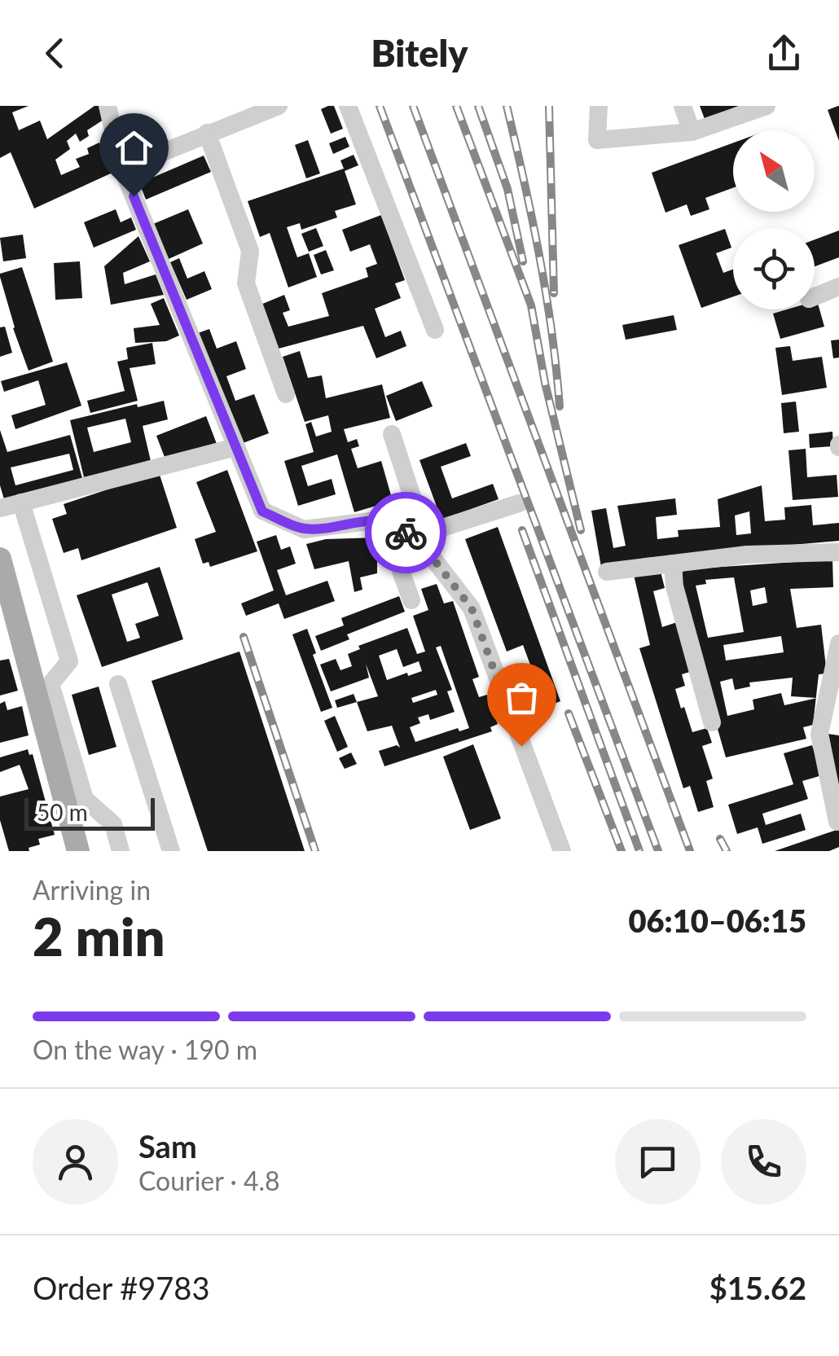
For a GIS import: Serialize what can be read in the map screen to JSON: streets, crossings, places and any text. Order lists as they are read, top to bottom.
{
  "scale_bar": "50 m",
  "north": "top left",
  "page": {
    "header": "Bitely",
    "scale": "50 m",
    "heading": ["2 min", "Arriving in", "06:10–06:15"],
    "panel": [
      "Sam",
      "Courier · 4.8",
      "Order #9783",
      "$15.62"
    ],
    "bar": "On the way · 190 m"
  }
}
